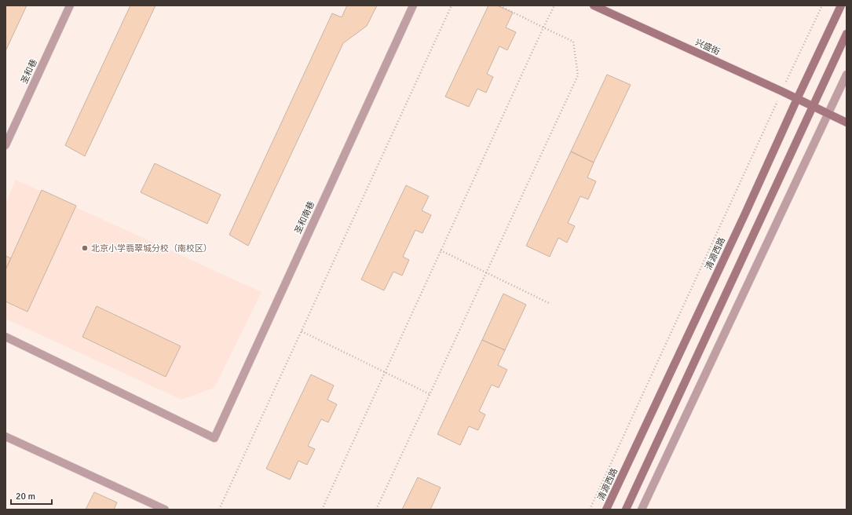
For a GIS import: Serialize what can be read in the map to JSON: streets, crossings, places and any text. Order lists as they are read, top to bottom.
{
  "streets": {
    "main road": ["兴盛街", "清源西路"],
    "street": ["圣和巷", "圣和南巷"]
  },
  "crossings": [
    ["兴盛街", "清源西路"]
  ],
  "places": ["北京小学翡翠城分校（南校区）"],
  "scale_bar": "20 m"
}
